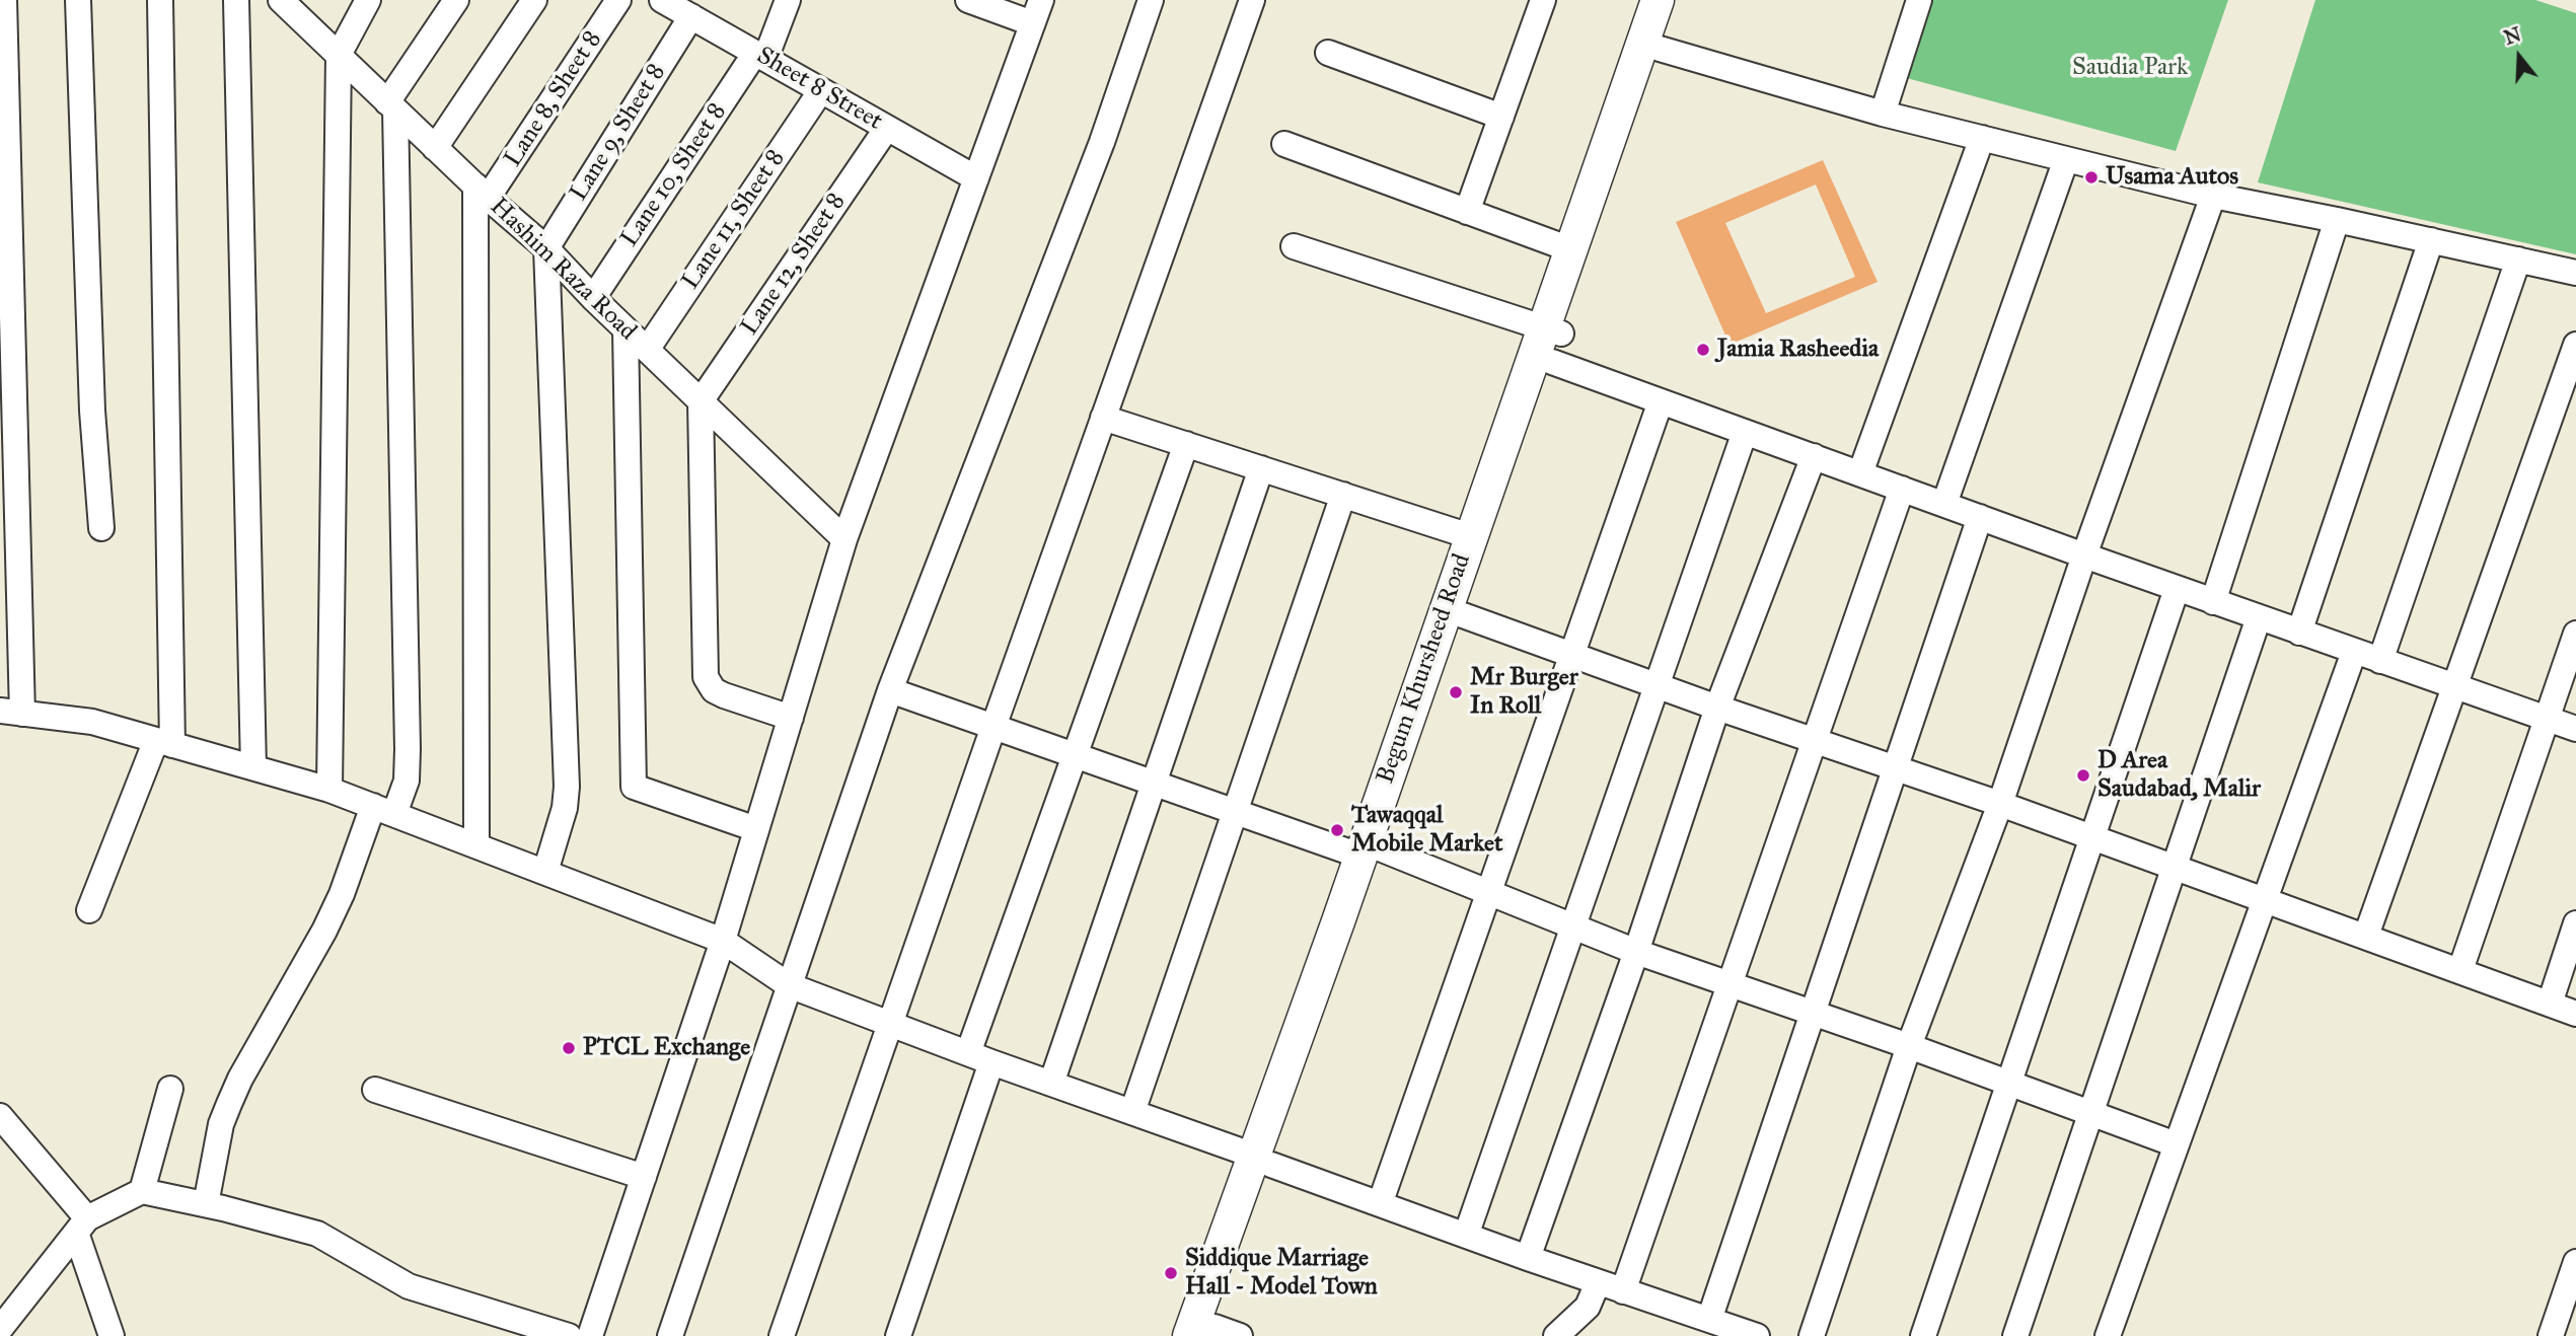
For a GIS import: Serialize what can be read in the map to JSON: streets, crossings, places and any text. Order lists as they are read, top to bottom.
{
  "streets": {
    "main road": ["Begum Khursheed Road"],
    "street": [
      "Sheet 8 Street",
      "Lane 8, Sheet 8",
      "Lane 9, Sheet 8",
      "Lane 10, Sheet 8",
      "Lane 11, Sheet 8",
      "Lane 12, Sheet 8",
      "Hashim Raza Road"
    ]
  },
  "crossings": [
    ["Sheet 8 Street", "Lane 9, Sheet 8"],
    ["Sheet 8 Street", "Lane 10, Sheet 8"],
    ["Sheet 8 Street", "Lane 11, Sheet 8"],
    ["Sheet 8 Street", "Lane 12, Sheet 8"],
    ["Lane 8, Sheet 8", "Hashim Raza Road"],
    ["Lane 9, Sheet 8", "Hashim Raza Road"],
    ["Lane 10, Sheet 8", "Hashim Raza Road"],
    ["Lane 11, Sheet 8", "Hashim Raza Road"],
    ["Lane 12, Sheet 8", "Hashim Raza Road"]
  ],
  "parks": ["Saudia Park"],
  "places": [
    "Usama Autos",
    "Jamia Rasheedia",
    "Mr Burger In Roll",
    "D Area Saudabad, Malir",
    "Tawaqqal Mobile Market",
    "PTCL Exchange",
    "Siddique Marriage Hall - Model Town"
  ],
  "north": "top"
}
